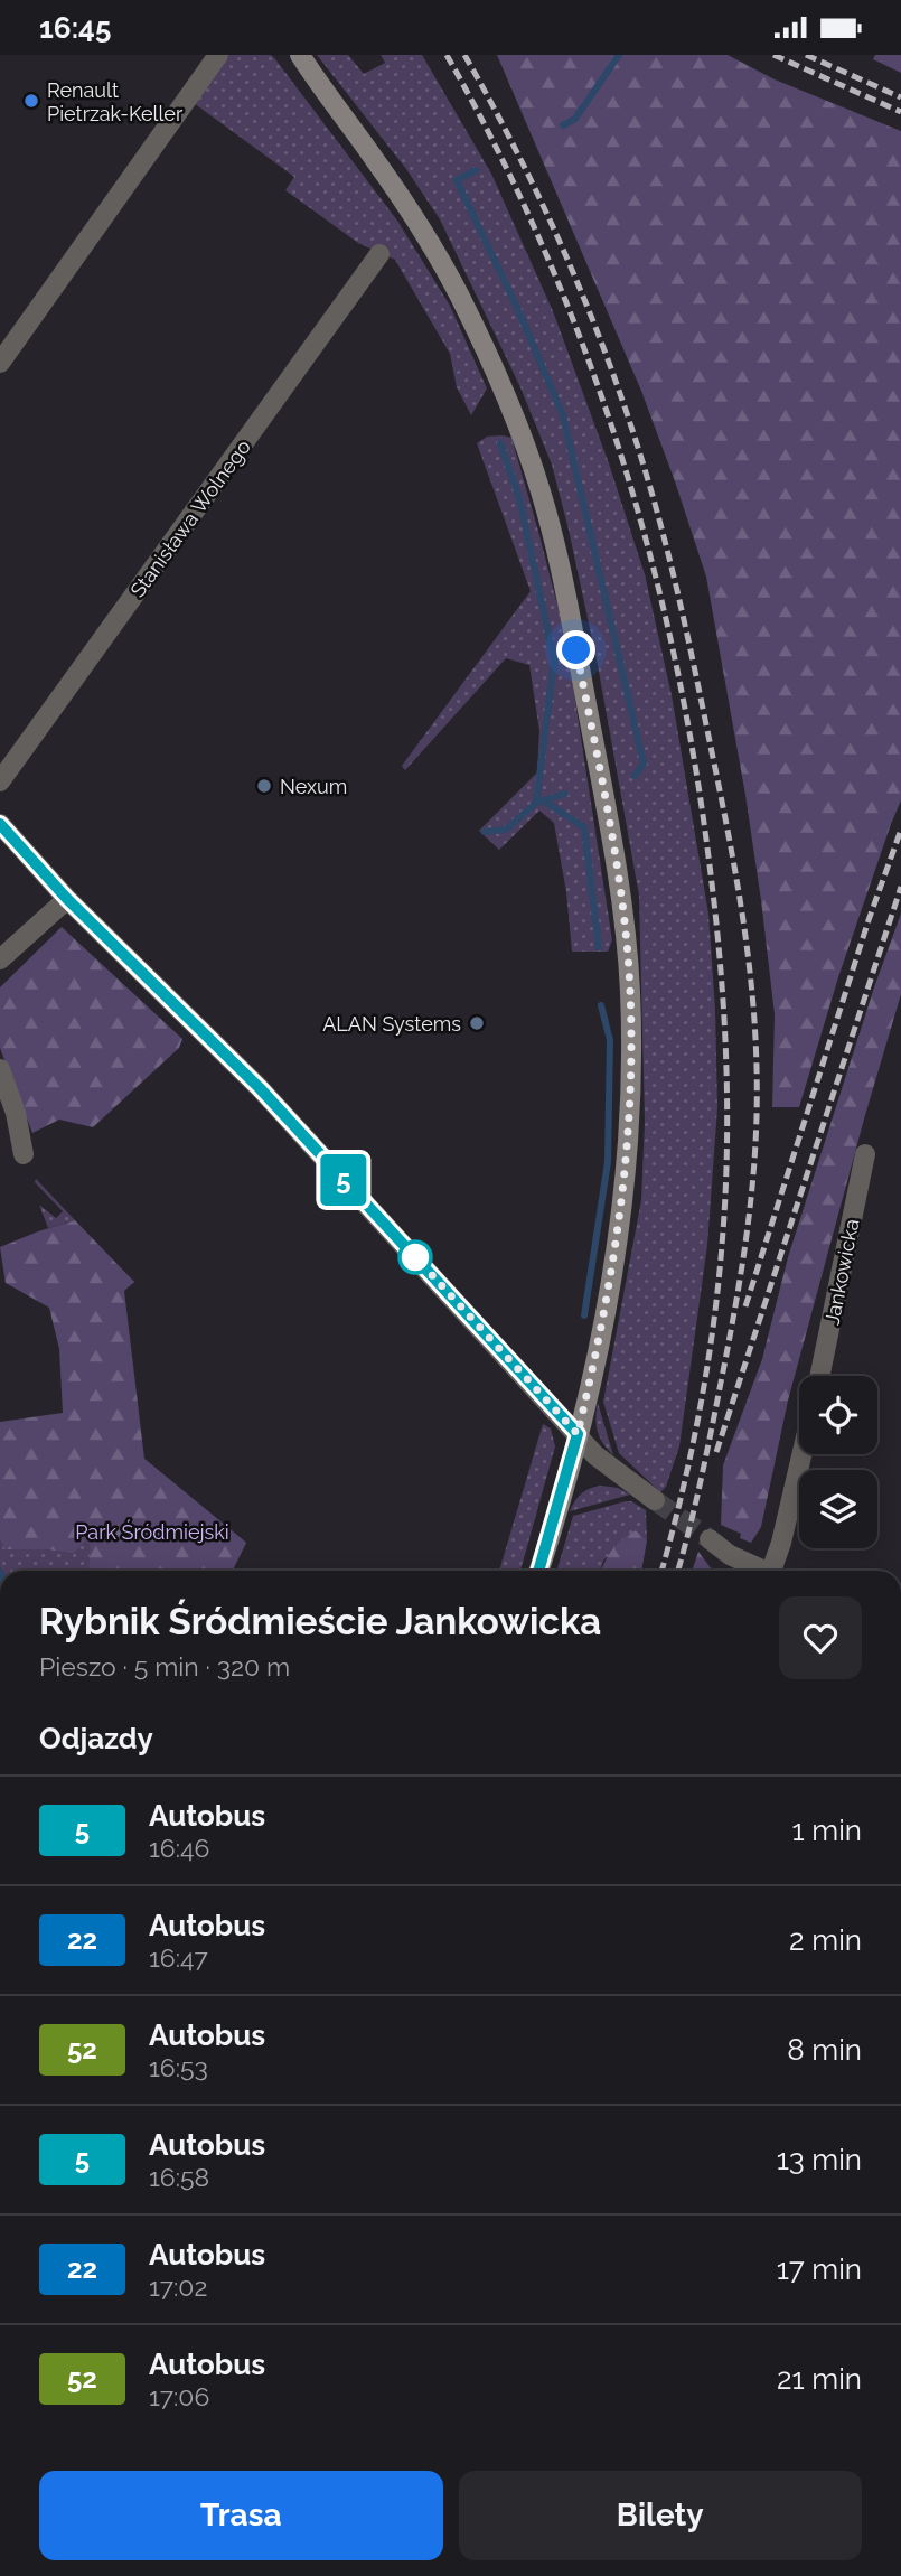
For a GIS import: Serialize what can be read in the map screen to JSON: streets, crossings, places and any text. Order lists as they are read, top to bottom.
{
  "streets": {
    "street": ["Stanisława Wolnego", "Jankowicka"]
  },
  "parks": ["Park Śródmiejski"],
  "places": ["Renault Pietrzak-Keller", "Nexum", "ALAN Systems"],
  "lines": ["bus line 5"],
  "page": {
    "status": "16:45",
    "on_map": "5",
    "heading": [
      ["Rybnik Śródmieście Jankowicka", "Pieszo · 5 min · 320 m"],
      "Odjazdy"
    ],
    "list": [
      {
        "mark": "5",
        "name": "Autobus",
        "note": "16:46",
        "value": "1 min"
      },
      {
        "mark": "22",
        "name": "Autobus",
        "note": "16:47",
        "value": "2 min"
      },
      {
        "mark": "52",
        "name": "Autobus",
        "note": "16:53",
        "value": "8 min"
      },
      {
        "mark": "5",
        "name": "Autobus",
        "note": "16:58",
        "value": "13 min"
      },
      {
        "mark": "22",
        "name": "Autobus",
        "note": "17:02",
        "value": "17 min"
      },
      {
        "mark": "52",
        "name": "Autobus",
        "note": "17:06",
        "value": "21 min"
      }
    ],
    "buttons": ["Trasa", "Bilety"]
  }
}
